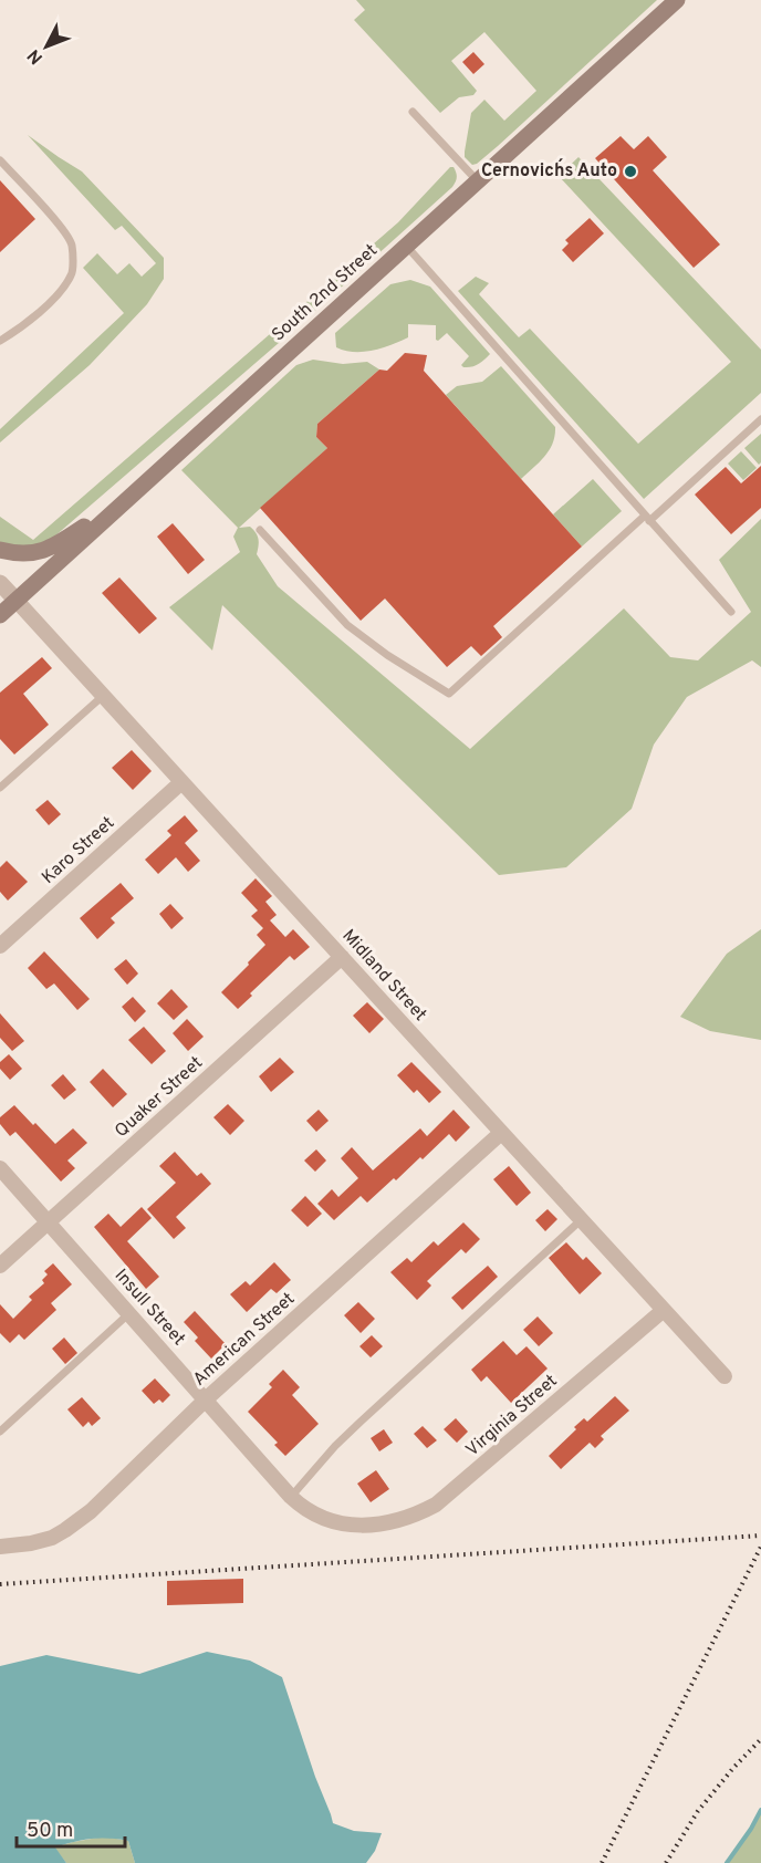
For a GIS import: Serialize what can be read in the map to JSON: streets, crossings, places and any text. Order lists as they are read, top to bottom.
{
  "streets": {
    "main road": ["South 2nd Street"],
    "street": [
      "Karo Street",
      "Midland Street",
      "Quaker Street",
      "Insull Street",
      "American Street",
      "Virginia Street"
    ]
  },
  "crossings": [
    ["South 2nd Street", "Midland Street"],
    ["Karo Street", "Midland Street"],
    ["Midland Street", "Quaker Street"],
    ["Midland Street", "American Street"],
    ["Midland Street", "Virginia Street"],
    ["Quaker Street", "Insull Street"],
    ["Insull Street", "American Street"],
    ["Insull Street", "Virginia Street"]
  ],
  "places": ["Cernovich´s Auto"],
  "scale_bar": "50 m",
  "north": "bottom left"
}
